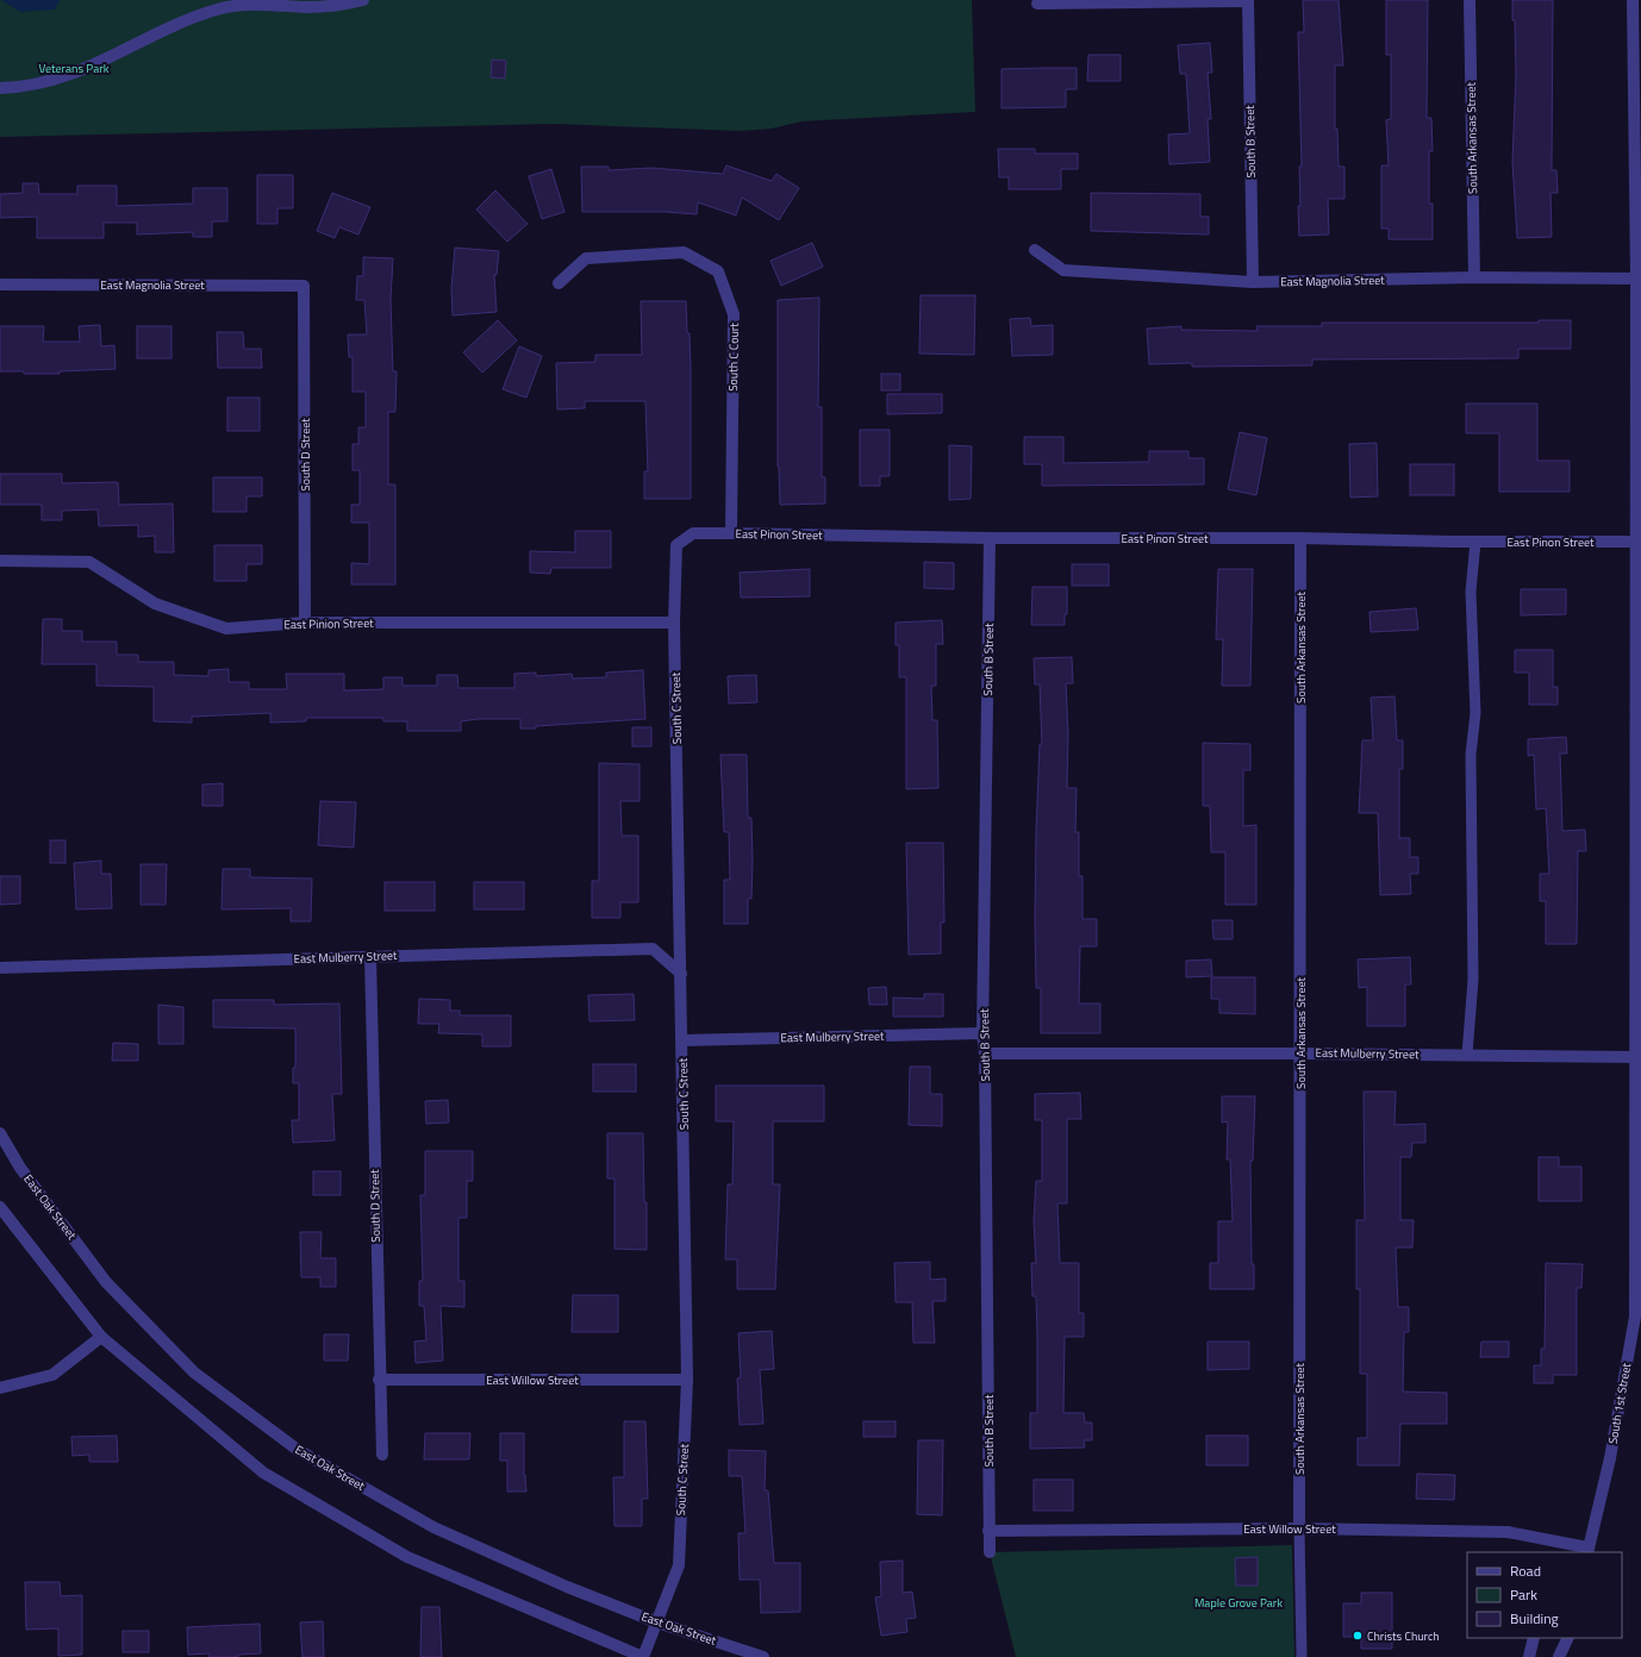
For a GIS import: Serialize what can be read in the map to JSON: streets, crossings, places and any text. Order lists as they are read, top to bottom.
{
  "streets": {
    "street": [
      "South Arkansas Street",
      "South B Street",
      "East Magnolia Street",
      "South C Court",
      "South D Street",
      "East Pinon Street",
      "East Pinion Street",
      "South C Street",
      "East Mulberry Street",
      "East Oak Street",
      "East Willow Street",
      "South 1st Street"
    ]
  },
  "crossings": [
    ["South Arkansas Street", "East Magnolia Street"],
    ["South Arkansas Street", "East Pinon Street"],
    ["South Arkansas Street", "East Mulberry Street"],
    ["South Arkansas Street", "East Willow Street"],
    ["South B Street", "East Magnolia Street"],
    ["South B Street", "East Pinon Street"],
    ["South B Street", "East Mulberry Street"],
    ["South B Street", "East Willow Street"],
    ["East Magnolia Street", "South D Street"],
    ["East Magnolia Street", "South 1st Street"],
    ["South C Court", "East Pinon Street"],
    ["South D Street", "East Pinion Street"],
    ["South D Street", "East Mulberry Street"],
    ["South D Street", "East Willow Street"],
    ["East Pinon Street", "South C Street"],
    ["East Pinon Street", "South 1st Street"],
    ["East Pinion Street", "South C Street"],
    ["South C Street", "East Mulberry Street"],
    ["South C Street", "East Oak Street"],
    ["South C Street", "East Willow Street"],
    ["East Mulberry Street", "South 1st Street"],
    ["East Willow Street", "South 1st Street"]
  ],
  "parks": ["Veterans Park", "Maple Grove Park"],
  "places": ["Christs Church"],
  "legend": ["Road", "Park", "Building"]
}
